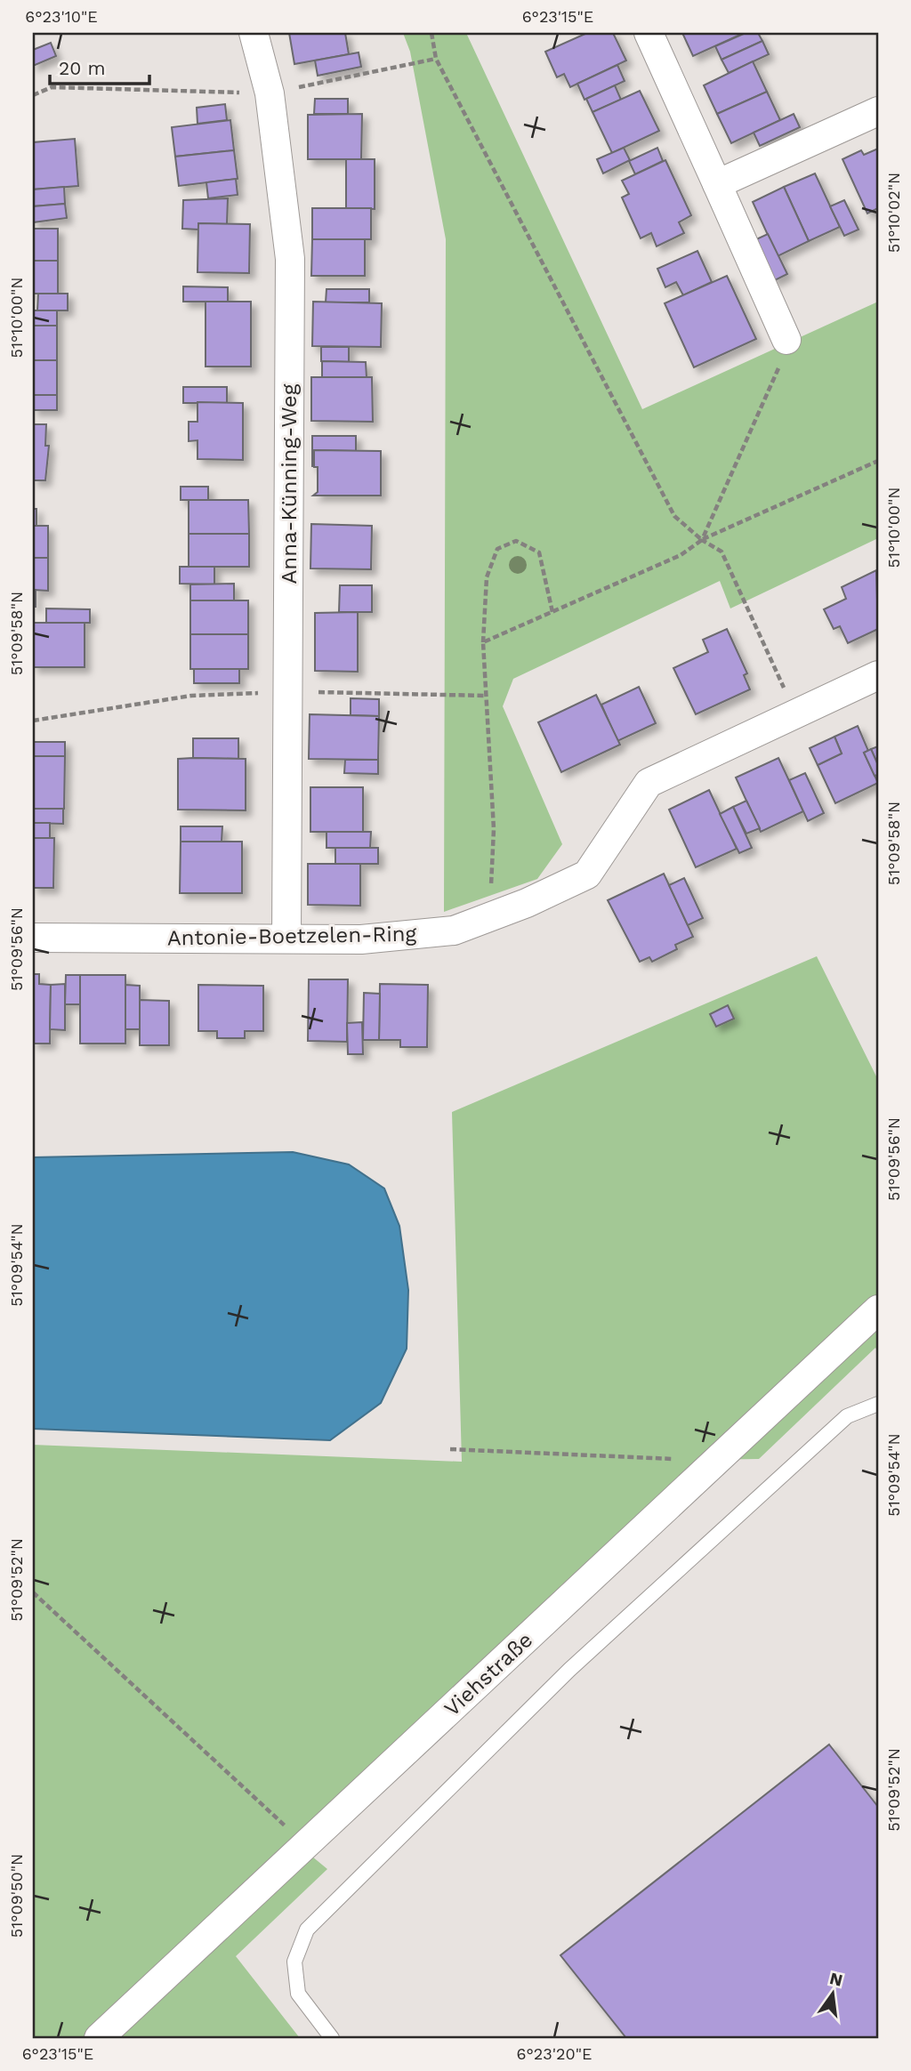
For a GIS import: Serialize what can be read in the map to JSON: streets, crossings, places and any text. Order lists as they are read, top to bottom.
{
  "streets": {
    "street": ["Anna-Künning-Weg", "Antonie-Boetzelen-Ring", "Viehstraße"]
  },
  "crossings": [
    ["Anna-Künning-Weg", "Antonie-Boetzelen-Ring"]
  ],
  "scale_bar": "20 m",
  "north": "top",
  "coordinates": [
    "6°23'10\"E",
    "6°23'15\"E",
    "51°10'02\"N",
    "51°10'00\"N",
    "51°09'58\"N",
    "51°09'56\"N",
    "51°09'54\"N",
    "51°09'52\"N",
    "51°09'50\"N",
    "6°23'20\"E"
  ]
}
